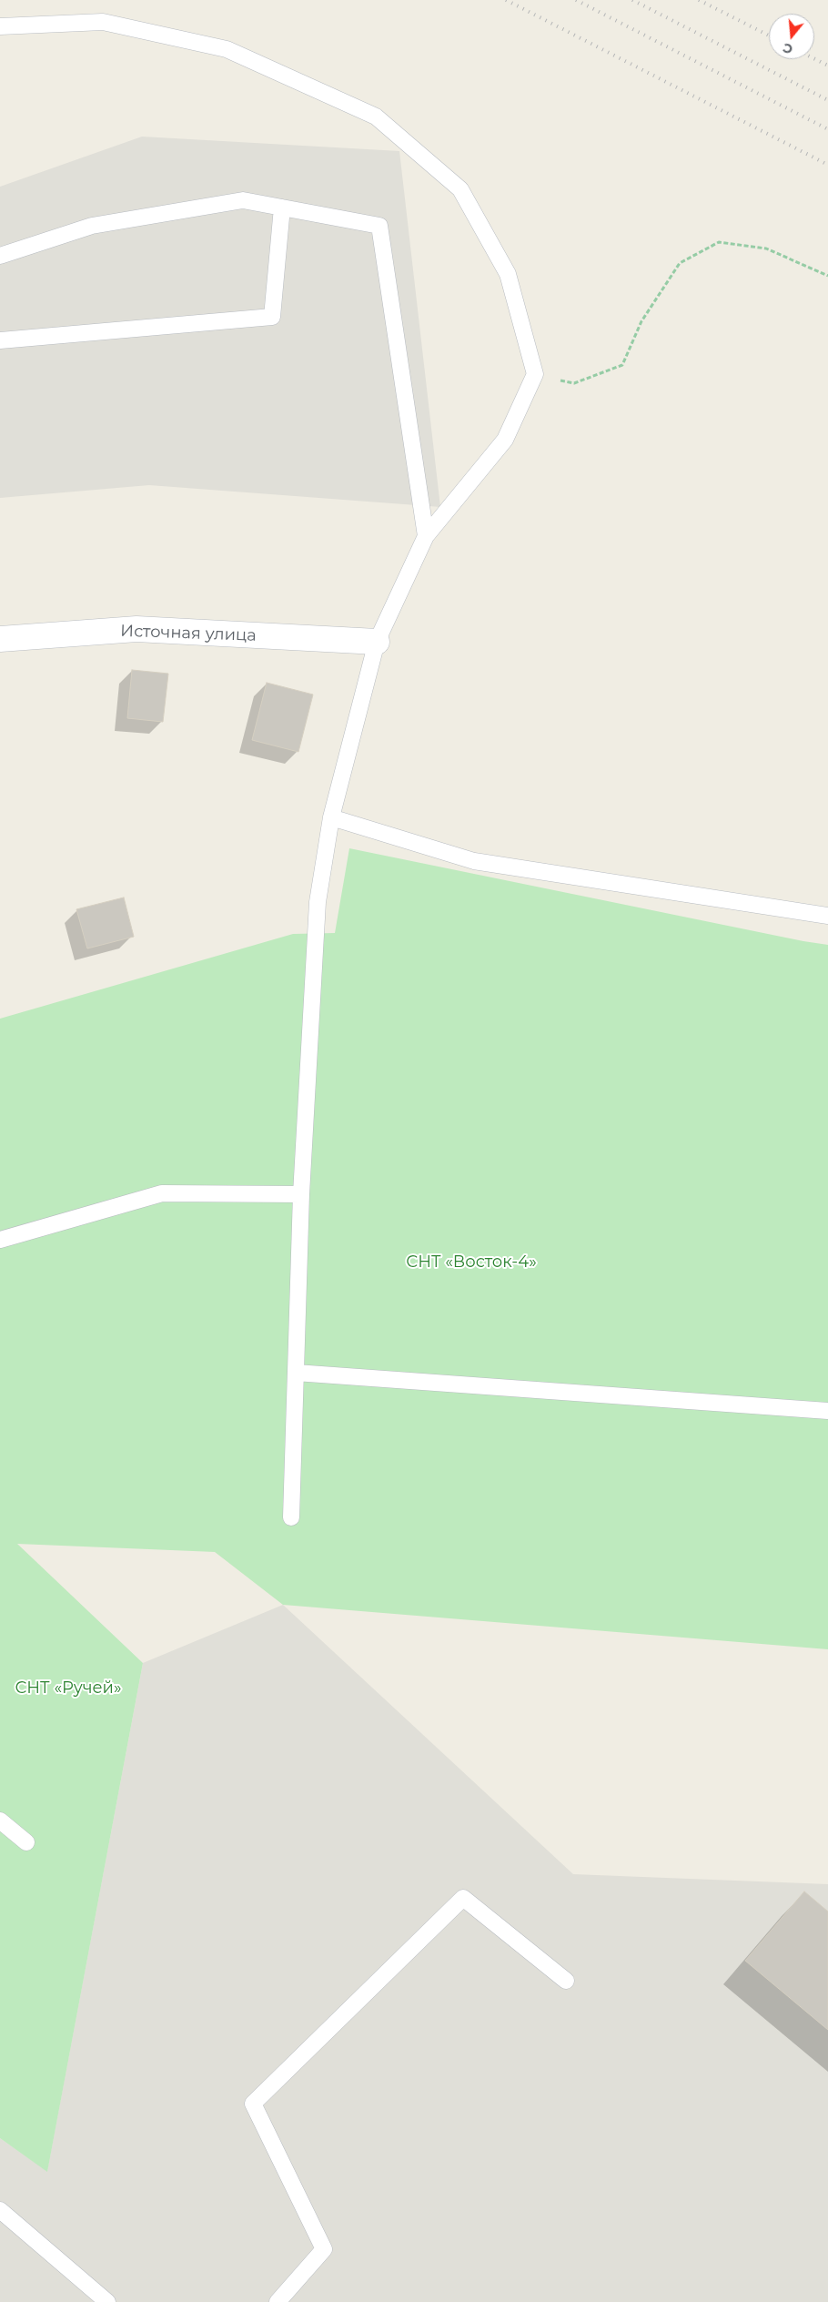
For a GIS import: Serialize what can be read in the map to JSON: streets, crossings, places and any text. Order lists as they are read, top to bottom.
{
  "streets": {
    "street": ["Источная улица"]
  },
  "parks": ["СНТ «Восток-4»", "СНТ «Ручей»"],
  "north": "bottom"
}
